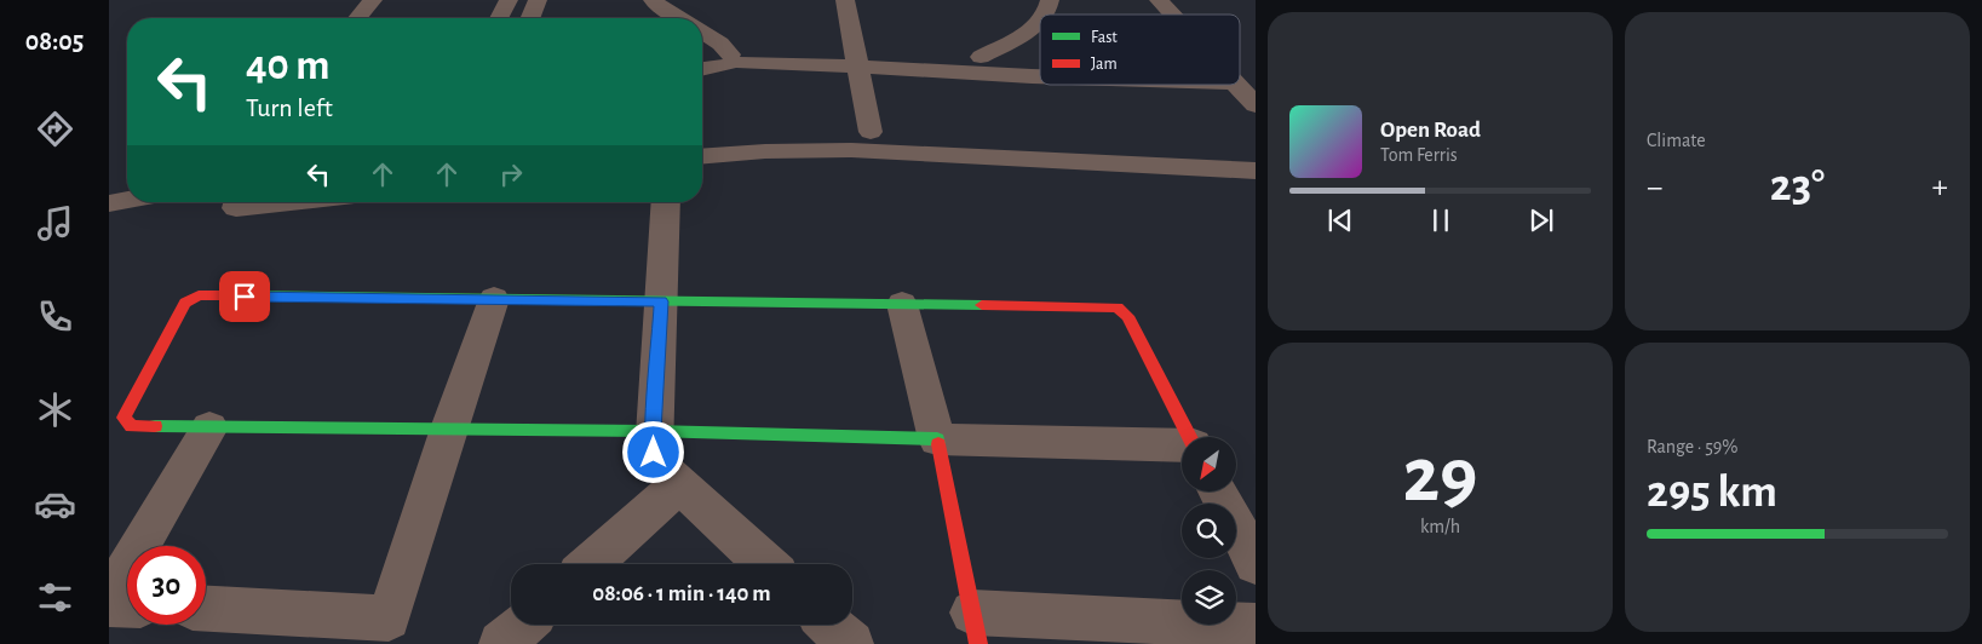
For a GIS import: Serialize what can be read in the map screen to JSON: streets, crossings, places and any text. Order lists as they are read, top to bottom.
{
  "legend": ["Fast", "Jam"],
  "north": "bottom left",
  "page": {
    "tabs": "08:05",
    "tile": [
      "Climate",
      ["29", "km/h"],
      ["Range · 59%", "295 km"]
    ],
    "turn": ["40 m", "Turn left"],
    "song": ["Open Road", "Tom Ferris"],
    "heat": ["−", "23°", "+"],
    "limit": "30",
    "trip": "08:06 · 1 min · 140 m"
  }
}
